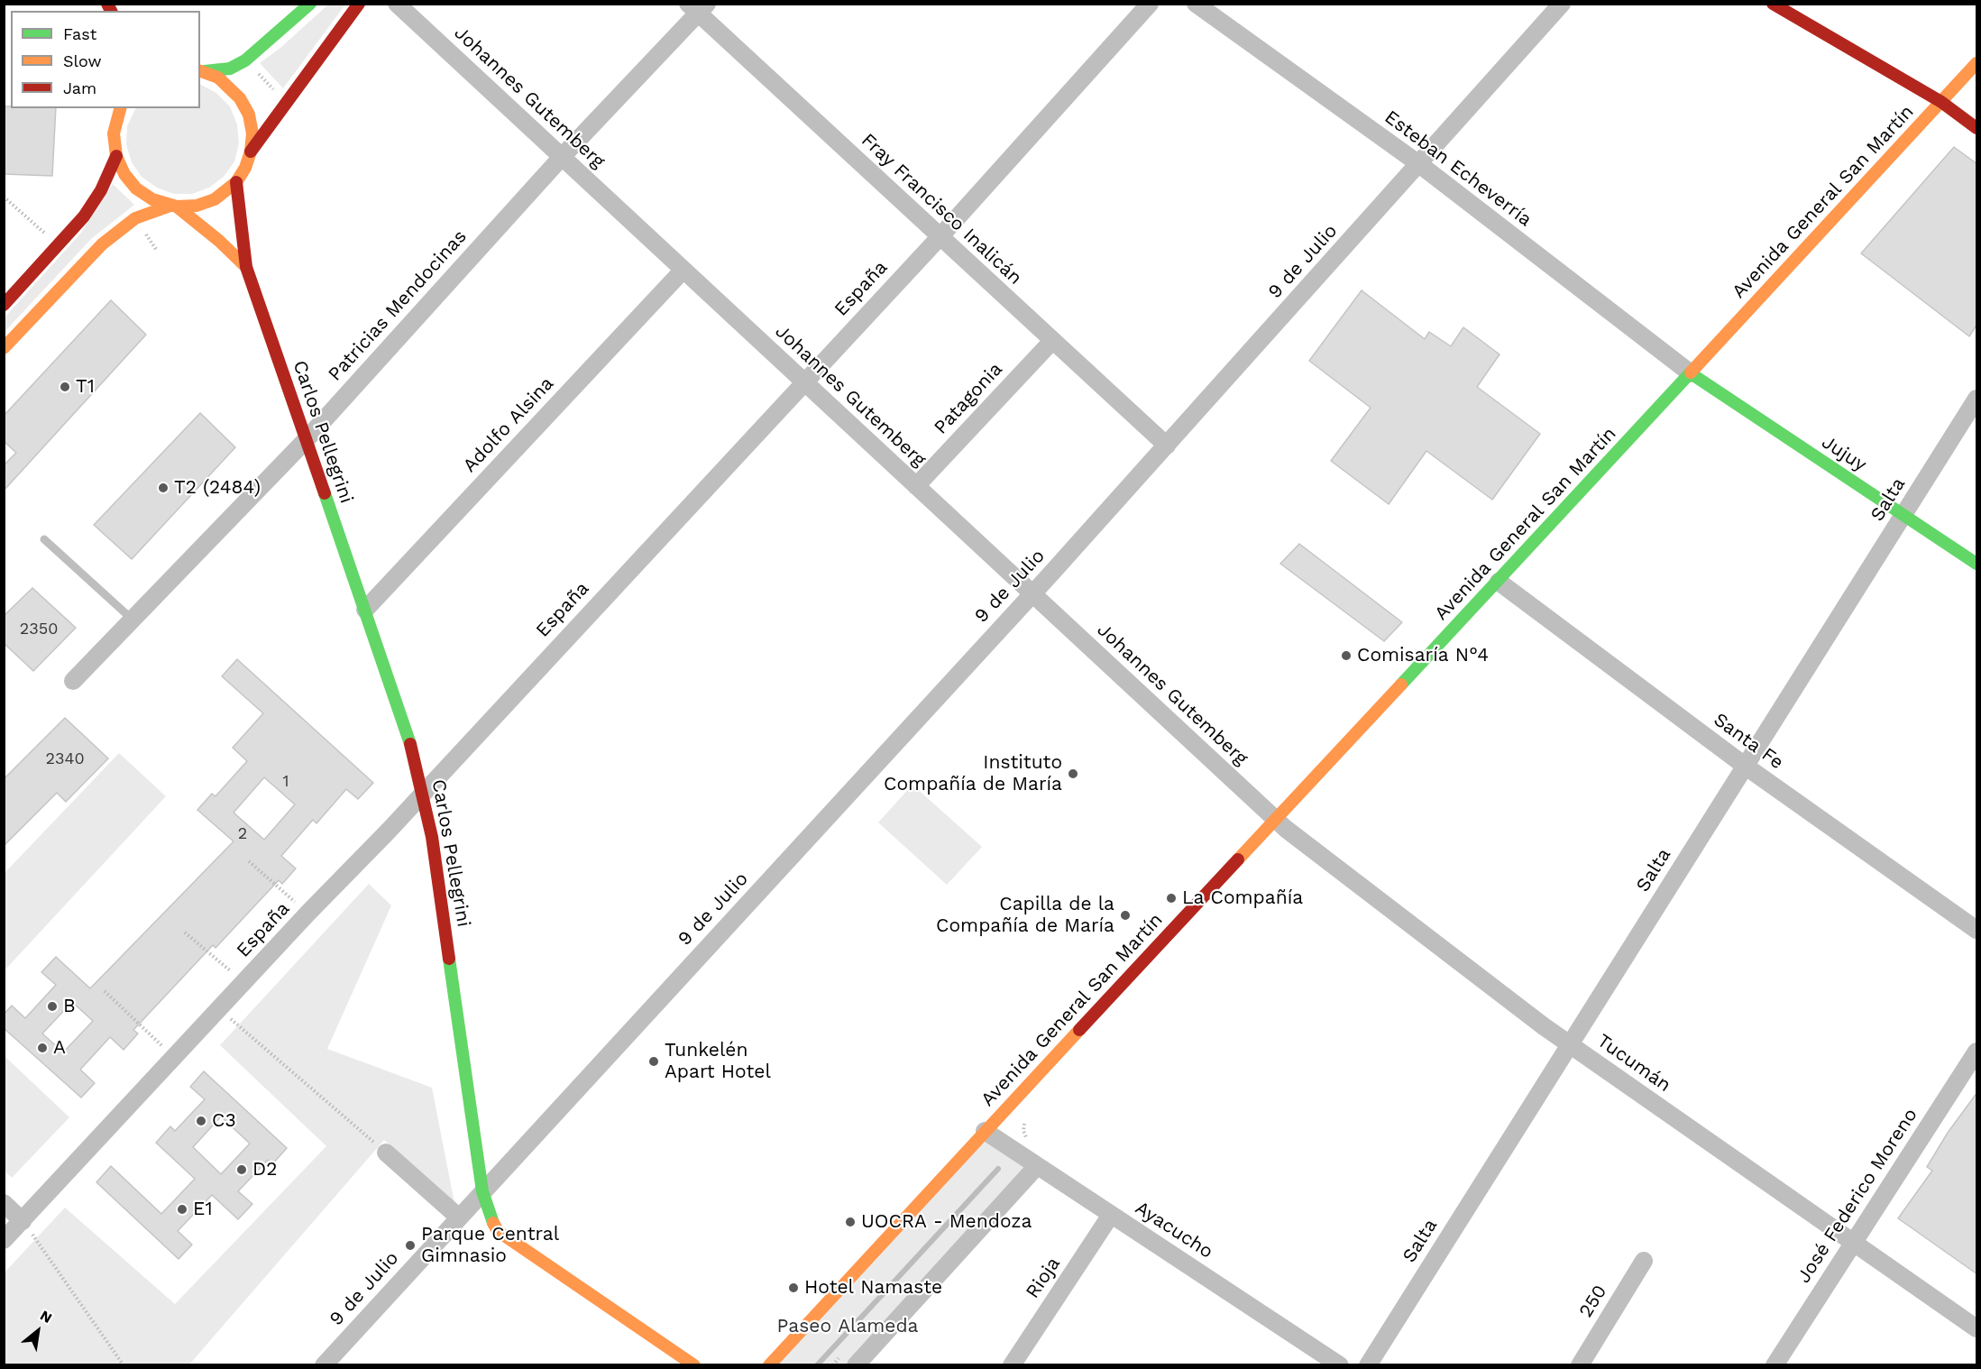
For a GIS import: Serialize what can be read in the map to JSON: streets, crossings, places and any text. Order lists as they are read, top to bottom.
{
  "streets": {
    "street": [
      "Johannes Gutemberg",
      "Esteban Echeverría",
      "Avenida General San Martín",
      "Fray Francisco Inalicán",
      "9 de Julio",
      "España",
      "Patricias Mendocinas",
      "Patagonia",
      "Adolfo Alsina",
      "Carlos Pellegrini",
      "Jujuy",
      "Salta",
      "Santa Fe",
      "Tucumán",
      "José Federico Moreno",
      "Ayacucho",
      "Rioja",
      "250"
    ]
  },
  "crossings": [
    ["Johannes Gutemberg", "Avenida General San Martín"],
    ["Johannes Gutemberg", "9 de Julio"],
    ["Johannes Gutemberg", "España"],
    ["Johannes Gutemberg", "Patricias Mendocinas"],
    ["Johannes Gutemberg", "Patagonia"],
    ["Johannes Gutemberg", "Adolfo Alsina"],
    ["Johannes Gutemberg", "Tucumán"],
    ["Esteban Echeverría", "Avenida General San Martín"],
    ["Esteban Echeverría", "9 de Julio"],
    ["Esteban Echeverría", "Jujuy"],
    ["Avenida General San Martín", "Jujuy"],
    ["Avenida General San Martín", "Santa Fe"],
    ["Avenida General San Martín", "Tucumán"],
    ["Avenida General San Martín", "Ayacucho"],
    ["Fray Francisco Inalicán", "9 de Julio"],
    ["Fray Francisco Inalicán", "España"],
    ["Fray Francisco Inalicán", "Patricias Mendocinas"],
    ["Fray Francisco Inalicán", "Patagonia"],
    ["9 de Julio", "Carlos Pellegrini"],
    ["España", "Carlos Pellegrini"],
    ["Patricias Mendocinas", "Carlos Pellegrini"],
    ["Adolfo Alsina", "Carlos Pellegrini"],
    ["Jujuy", "Salta"],
    ["Salta", "Santa Fe"],
    ["Salta", "Tucumán"],
    ["Tucumán", "José Federico Moreno"],
    ["Ayacucho", "Rioja"]
  ],
  "parks": ["Paseo Alameda"],
  "places": [
    "T1",
    "T2 (2484)",
    "Comisaría N°4",
    "Instituto Compañía de María",
    "La Compañía",
    "Capilla de la Compañía de María",
    "B",
    "A",
    "Tunkelén Apart Hotel",
    "C3",
    "D2",
    "E1",
    "UOCRA - Mendoza",
    "Parque Central Gimnasio",
    "Hotel Namaste"
  ],
  "house_numbers": [
    "2350",
    "2340",
    "1",
    "2"
  ],
  "legend": ["Fast", "Slow", "Jam"],
  "north": "top right"
}
